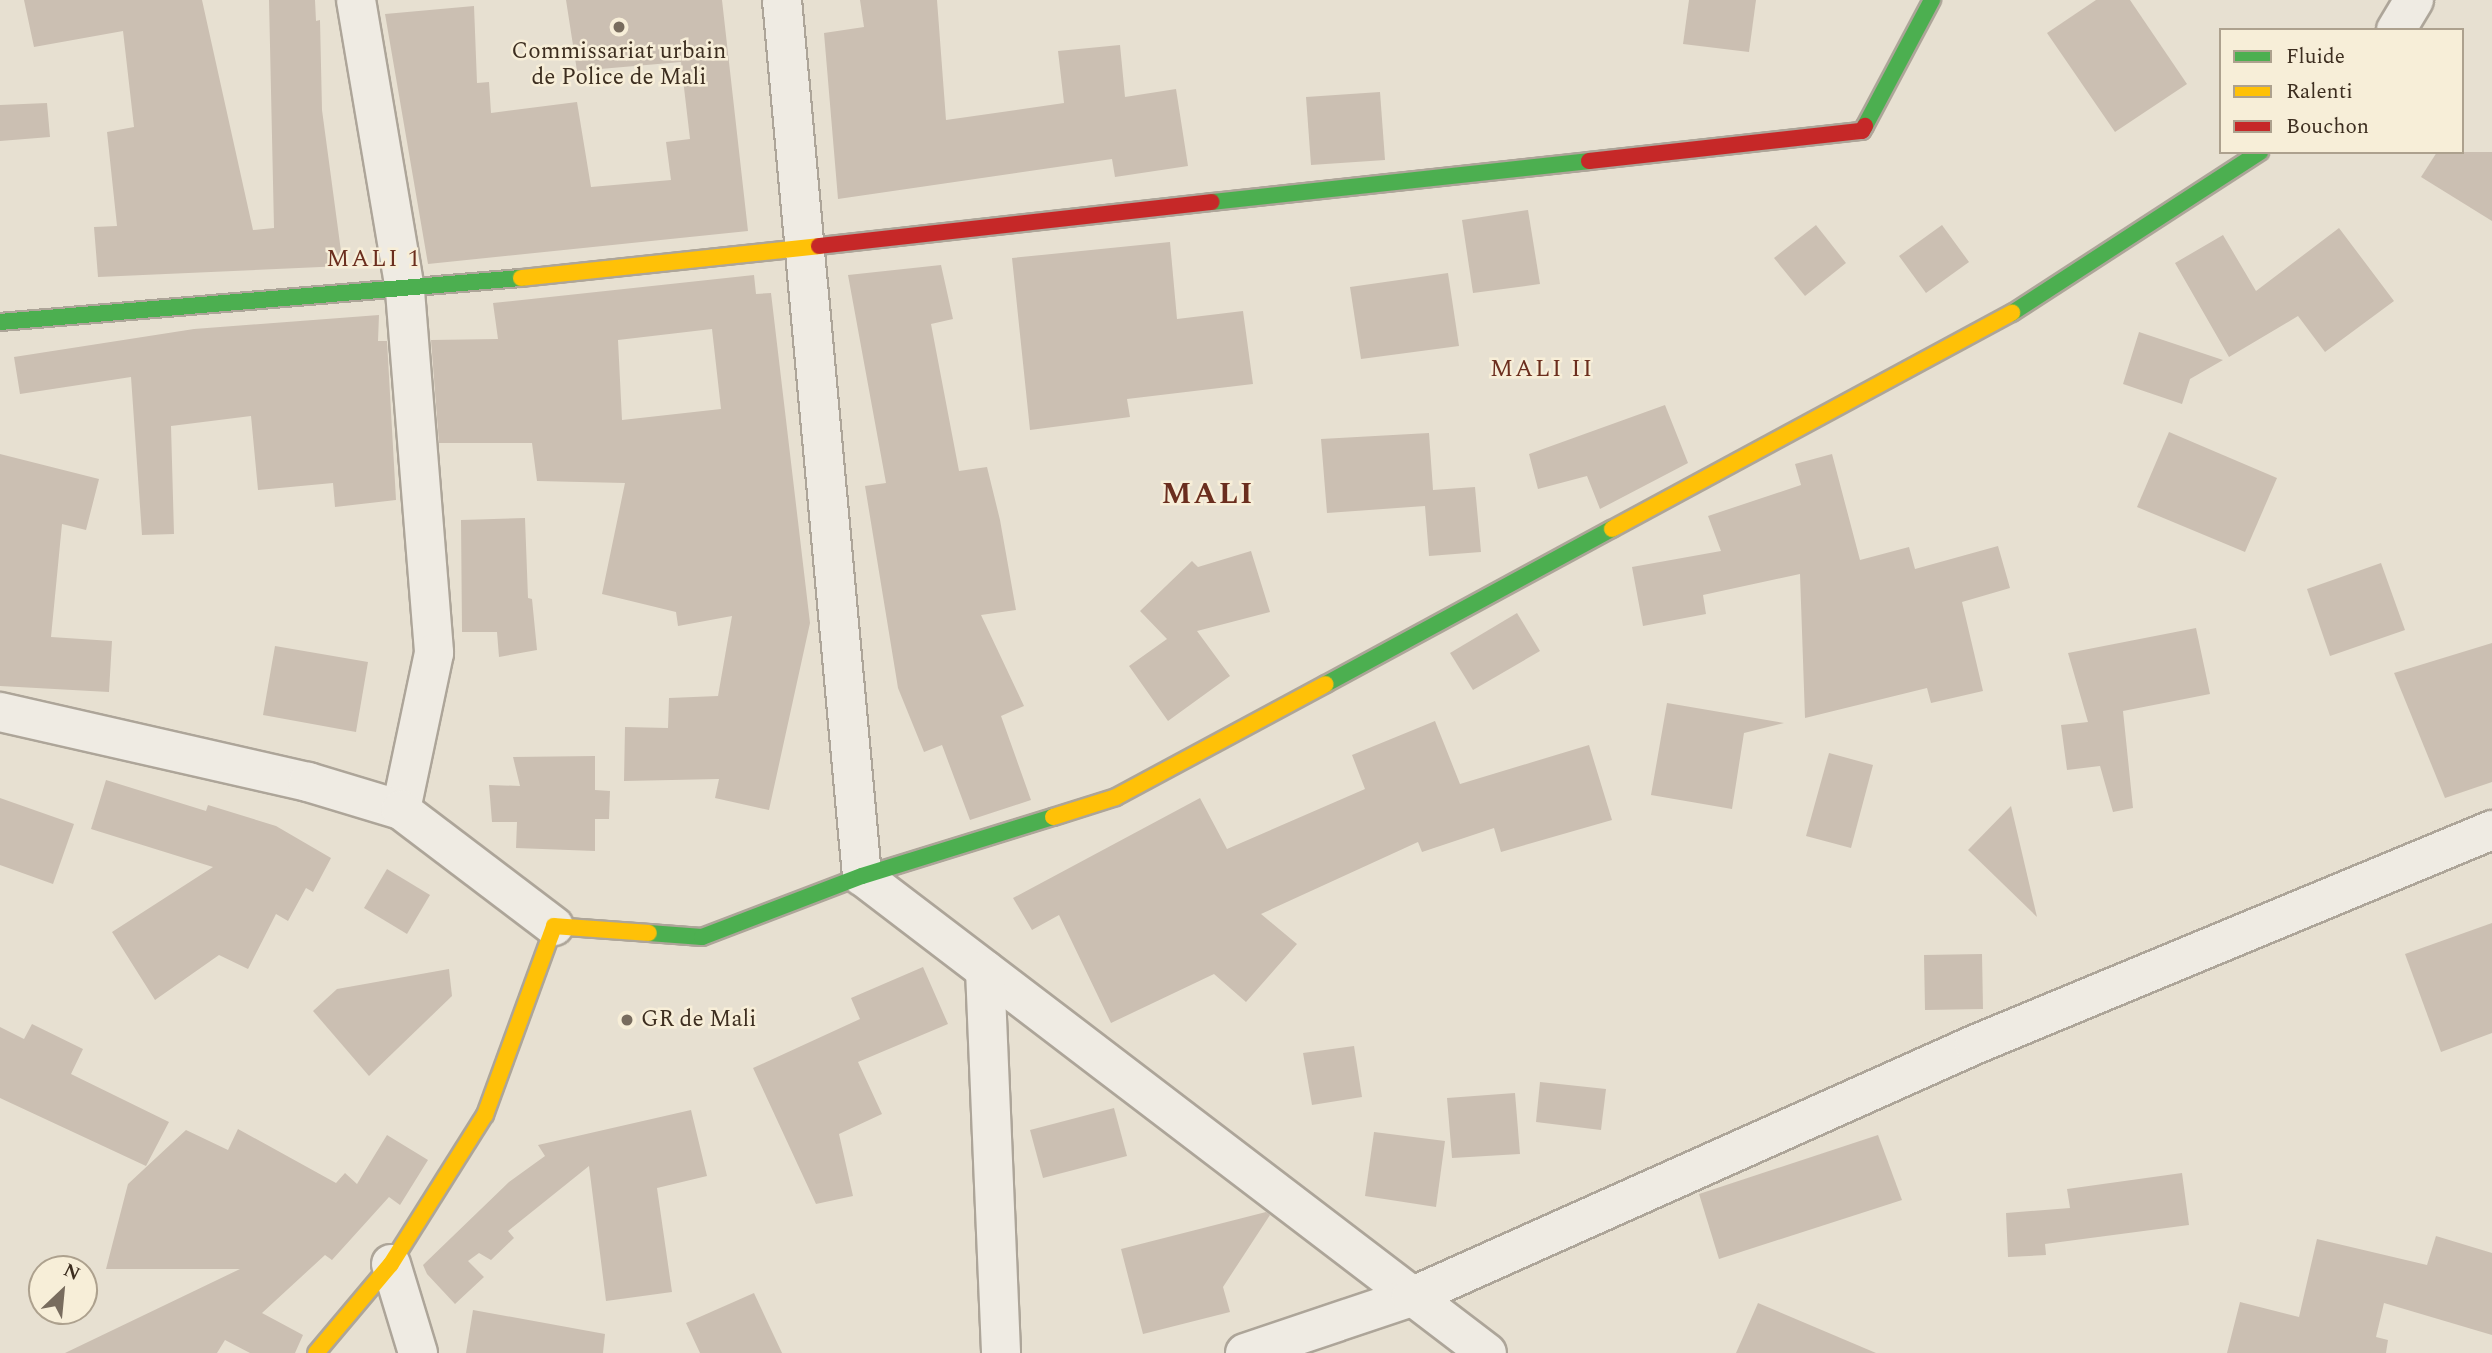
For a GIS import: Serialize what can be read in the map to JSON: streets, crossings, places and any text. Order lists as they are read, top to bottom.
{
  "districts": ["MALI 1", "MALI II", "MALI"],
  "places": ["Commissariat urbain de Police de Mali", "GR de Mali"],
  "legend": ["Fluide", "Ralenti", "Bouchon"],
  "north": "top right"
}
